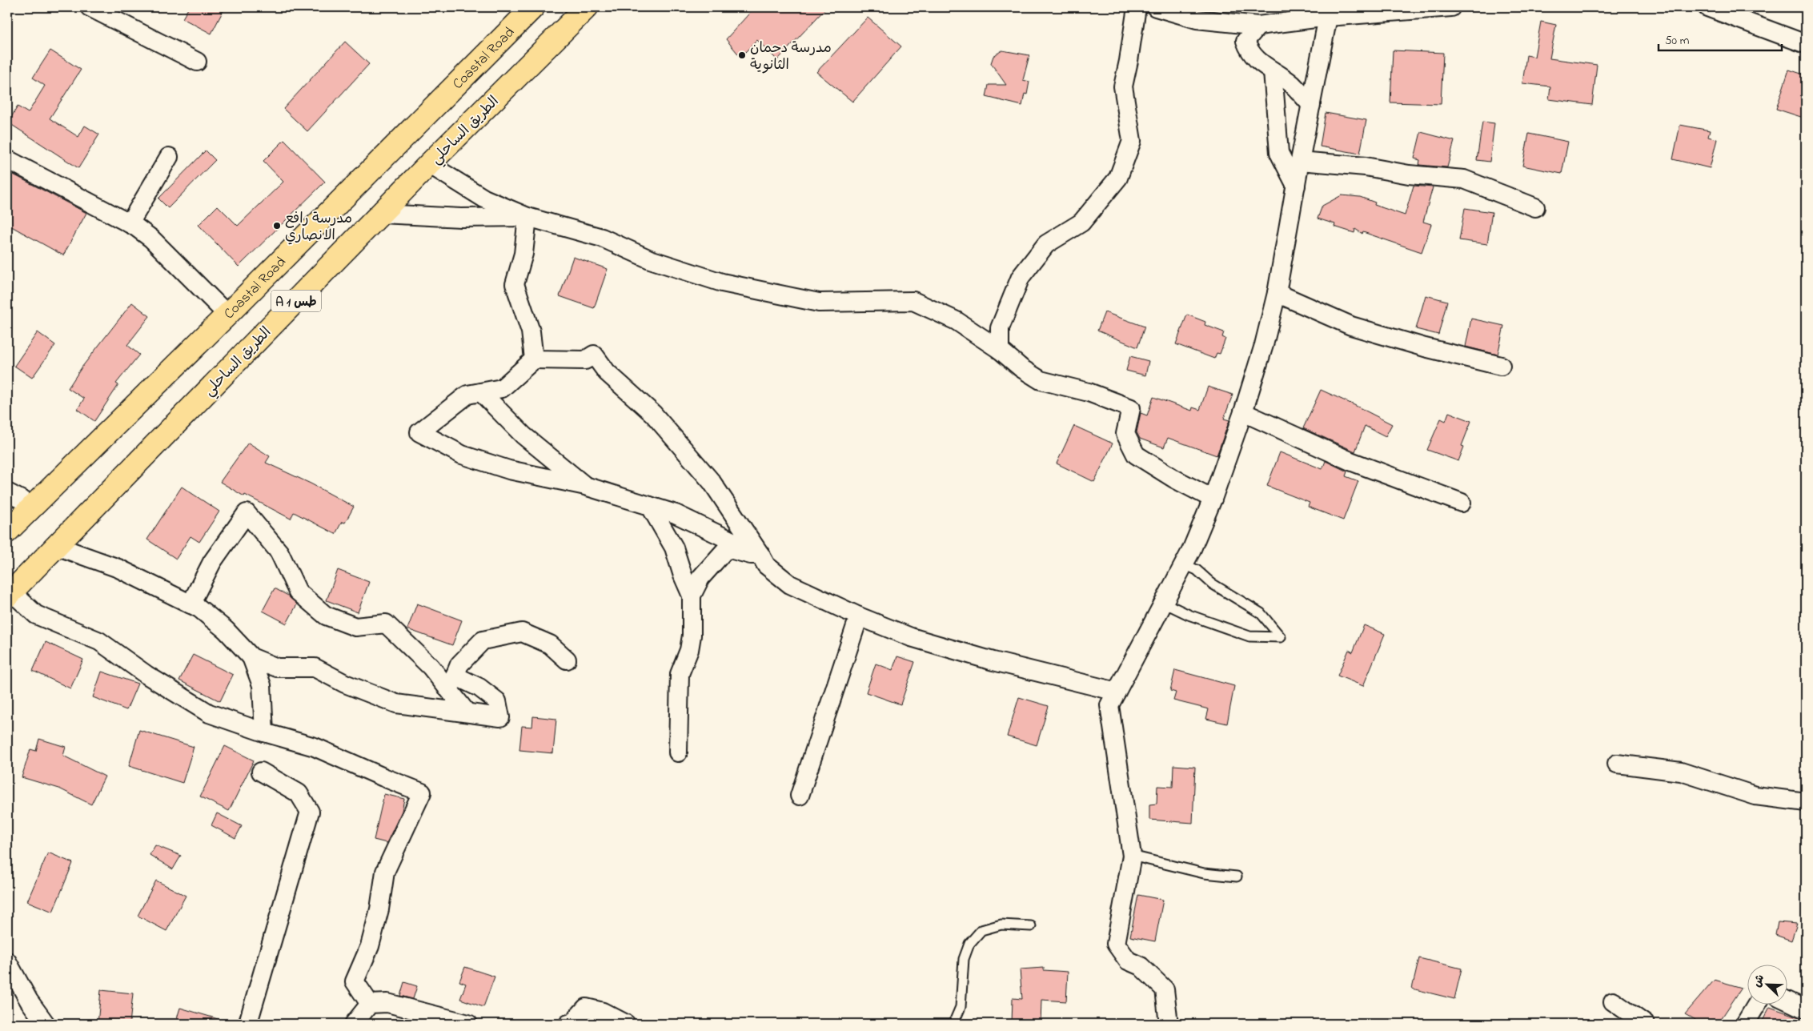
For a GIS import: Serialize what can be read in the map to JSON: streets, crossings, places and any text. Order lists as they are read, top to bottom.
{
  "streets": {
    "highway": ["Coastal Road", "الطريق الساحلي", "A 1 طس"]
  },
  "places": ["مدرسة دحمان الثانوية", "مدرسة رافع الانصاري"],
  "scale_bar": "50 m",
  "north": "top left"
}
